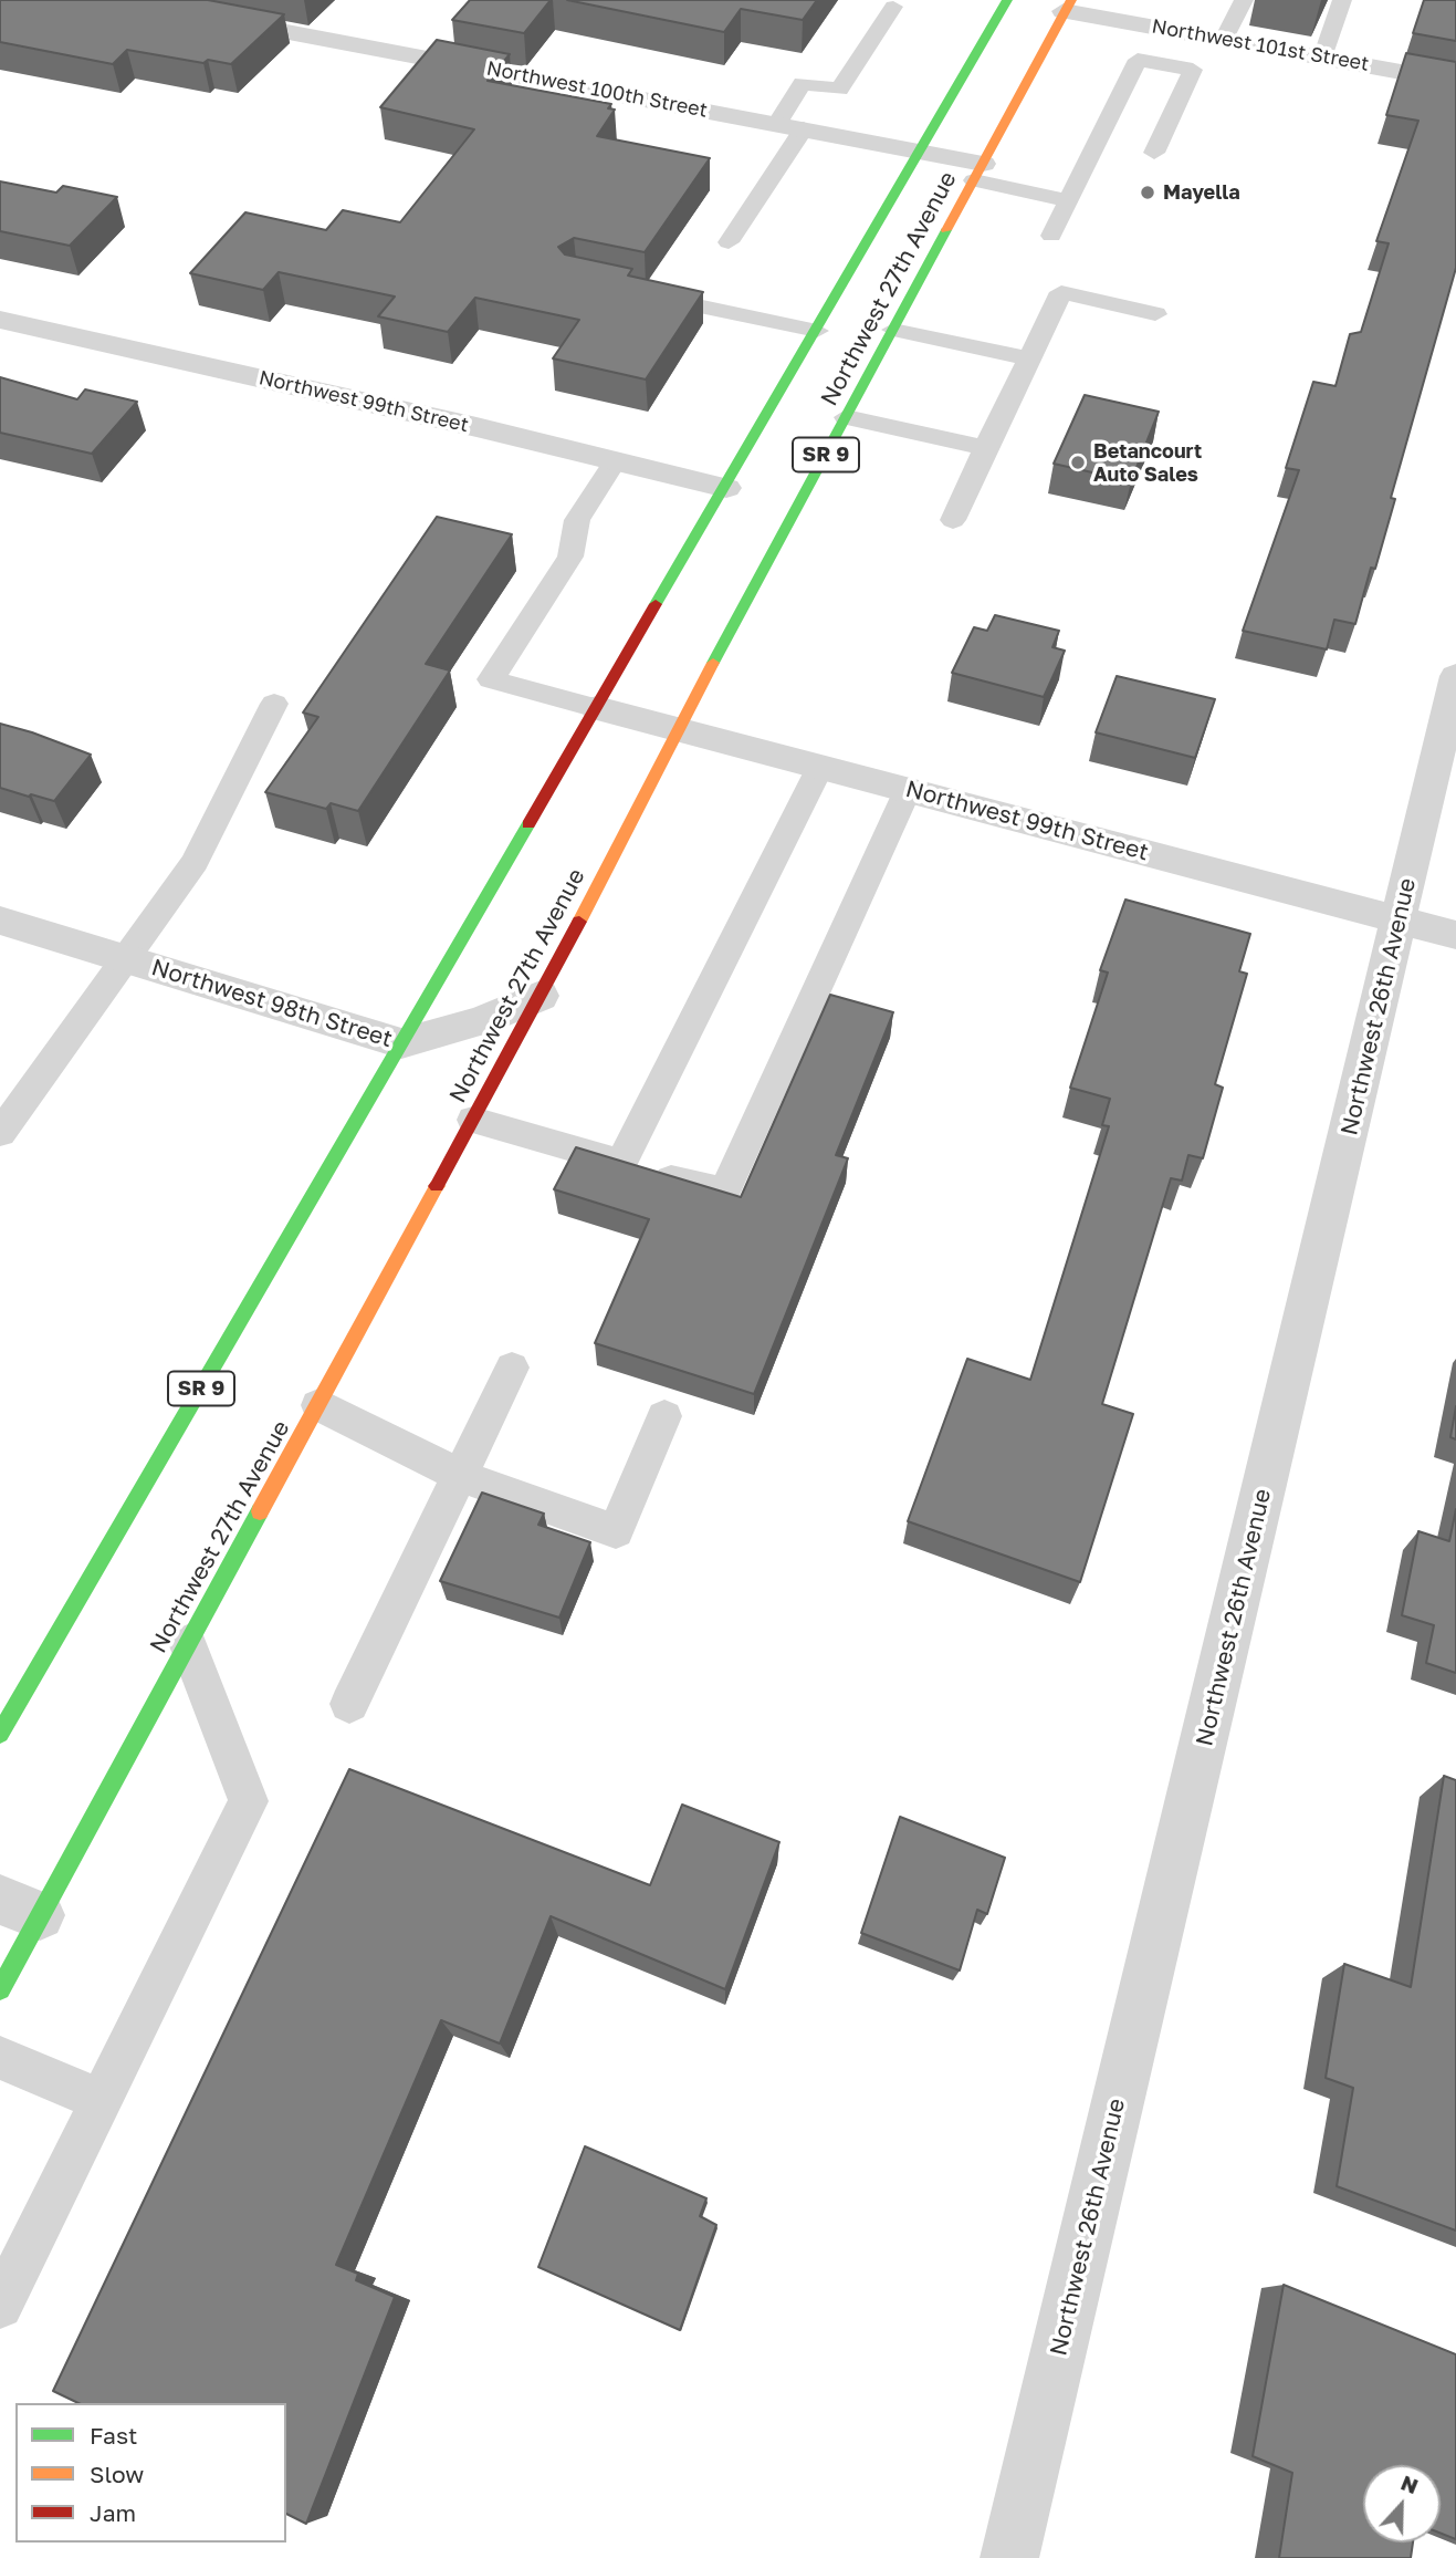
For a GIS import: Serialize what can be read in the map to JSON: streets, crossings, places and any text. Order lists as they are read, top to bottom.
{
  "streets": {
    "main road": ["Northwest 27th Avenue", "SR 9"],
    "street": [
      "Northwest 101st Street",
      "Northwest 100th Street",
      "Northwest 99th Street",
      "Northwest 98th Street",
      "Northwest 26th Avenue"
    ]
  },
  "crossings": [
    ["Northwest 101st Street", "Northwest 27th Avenue"],
    ["Northwest 100th Street", "Northwest 27th Avenue"],
    ["Northwest 27th Avenue", "Northwest 99th Street"],
    ["Northwest 27th Avenue", "Northwest 98th Street"],
    ["Northwest 99th Street", "Northwest 26th Avenue"]
  ],
  "places": ["Mayella", "Betancourt Auto Sales"],
  "legend": ["Fast", "Slow", "Jam"],
  "north": "top"
}
